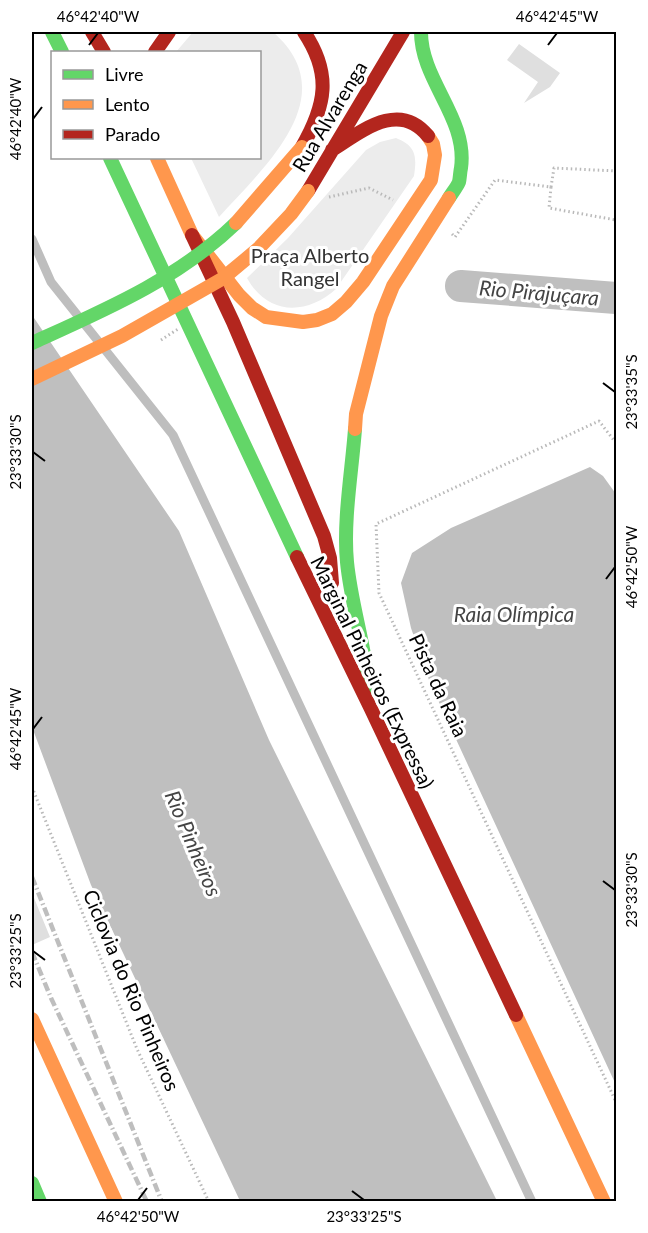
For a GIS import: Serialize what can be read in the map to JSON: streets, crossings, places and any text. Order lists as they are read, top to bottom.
{
  "streets": {
    "main road": ["Rua Alvarenga", "Marginal Pinheiros (Expressa)"],
    "path": ["Pista da Raia", "Ciclovia do Rio Pinheiros"]
  },
  "water": ["Rio Pirajuçara", "Raia Olímpica", "Rio Pinheiros"],
  "parks": ["Praça Alberto Rangel"],
  "legend": ["Livre", "Lento", "Parado"],
  "coordinates": [
    "46°42'40\"W",
    "46°42'45\"W",
    "23°33'35\"S",
    "23°33'30\"S",
    "46°42'50\"W",
    "23°33'25\"S"
  ]
}
